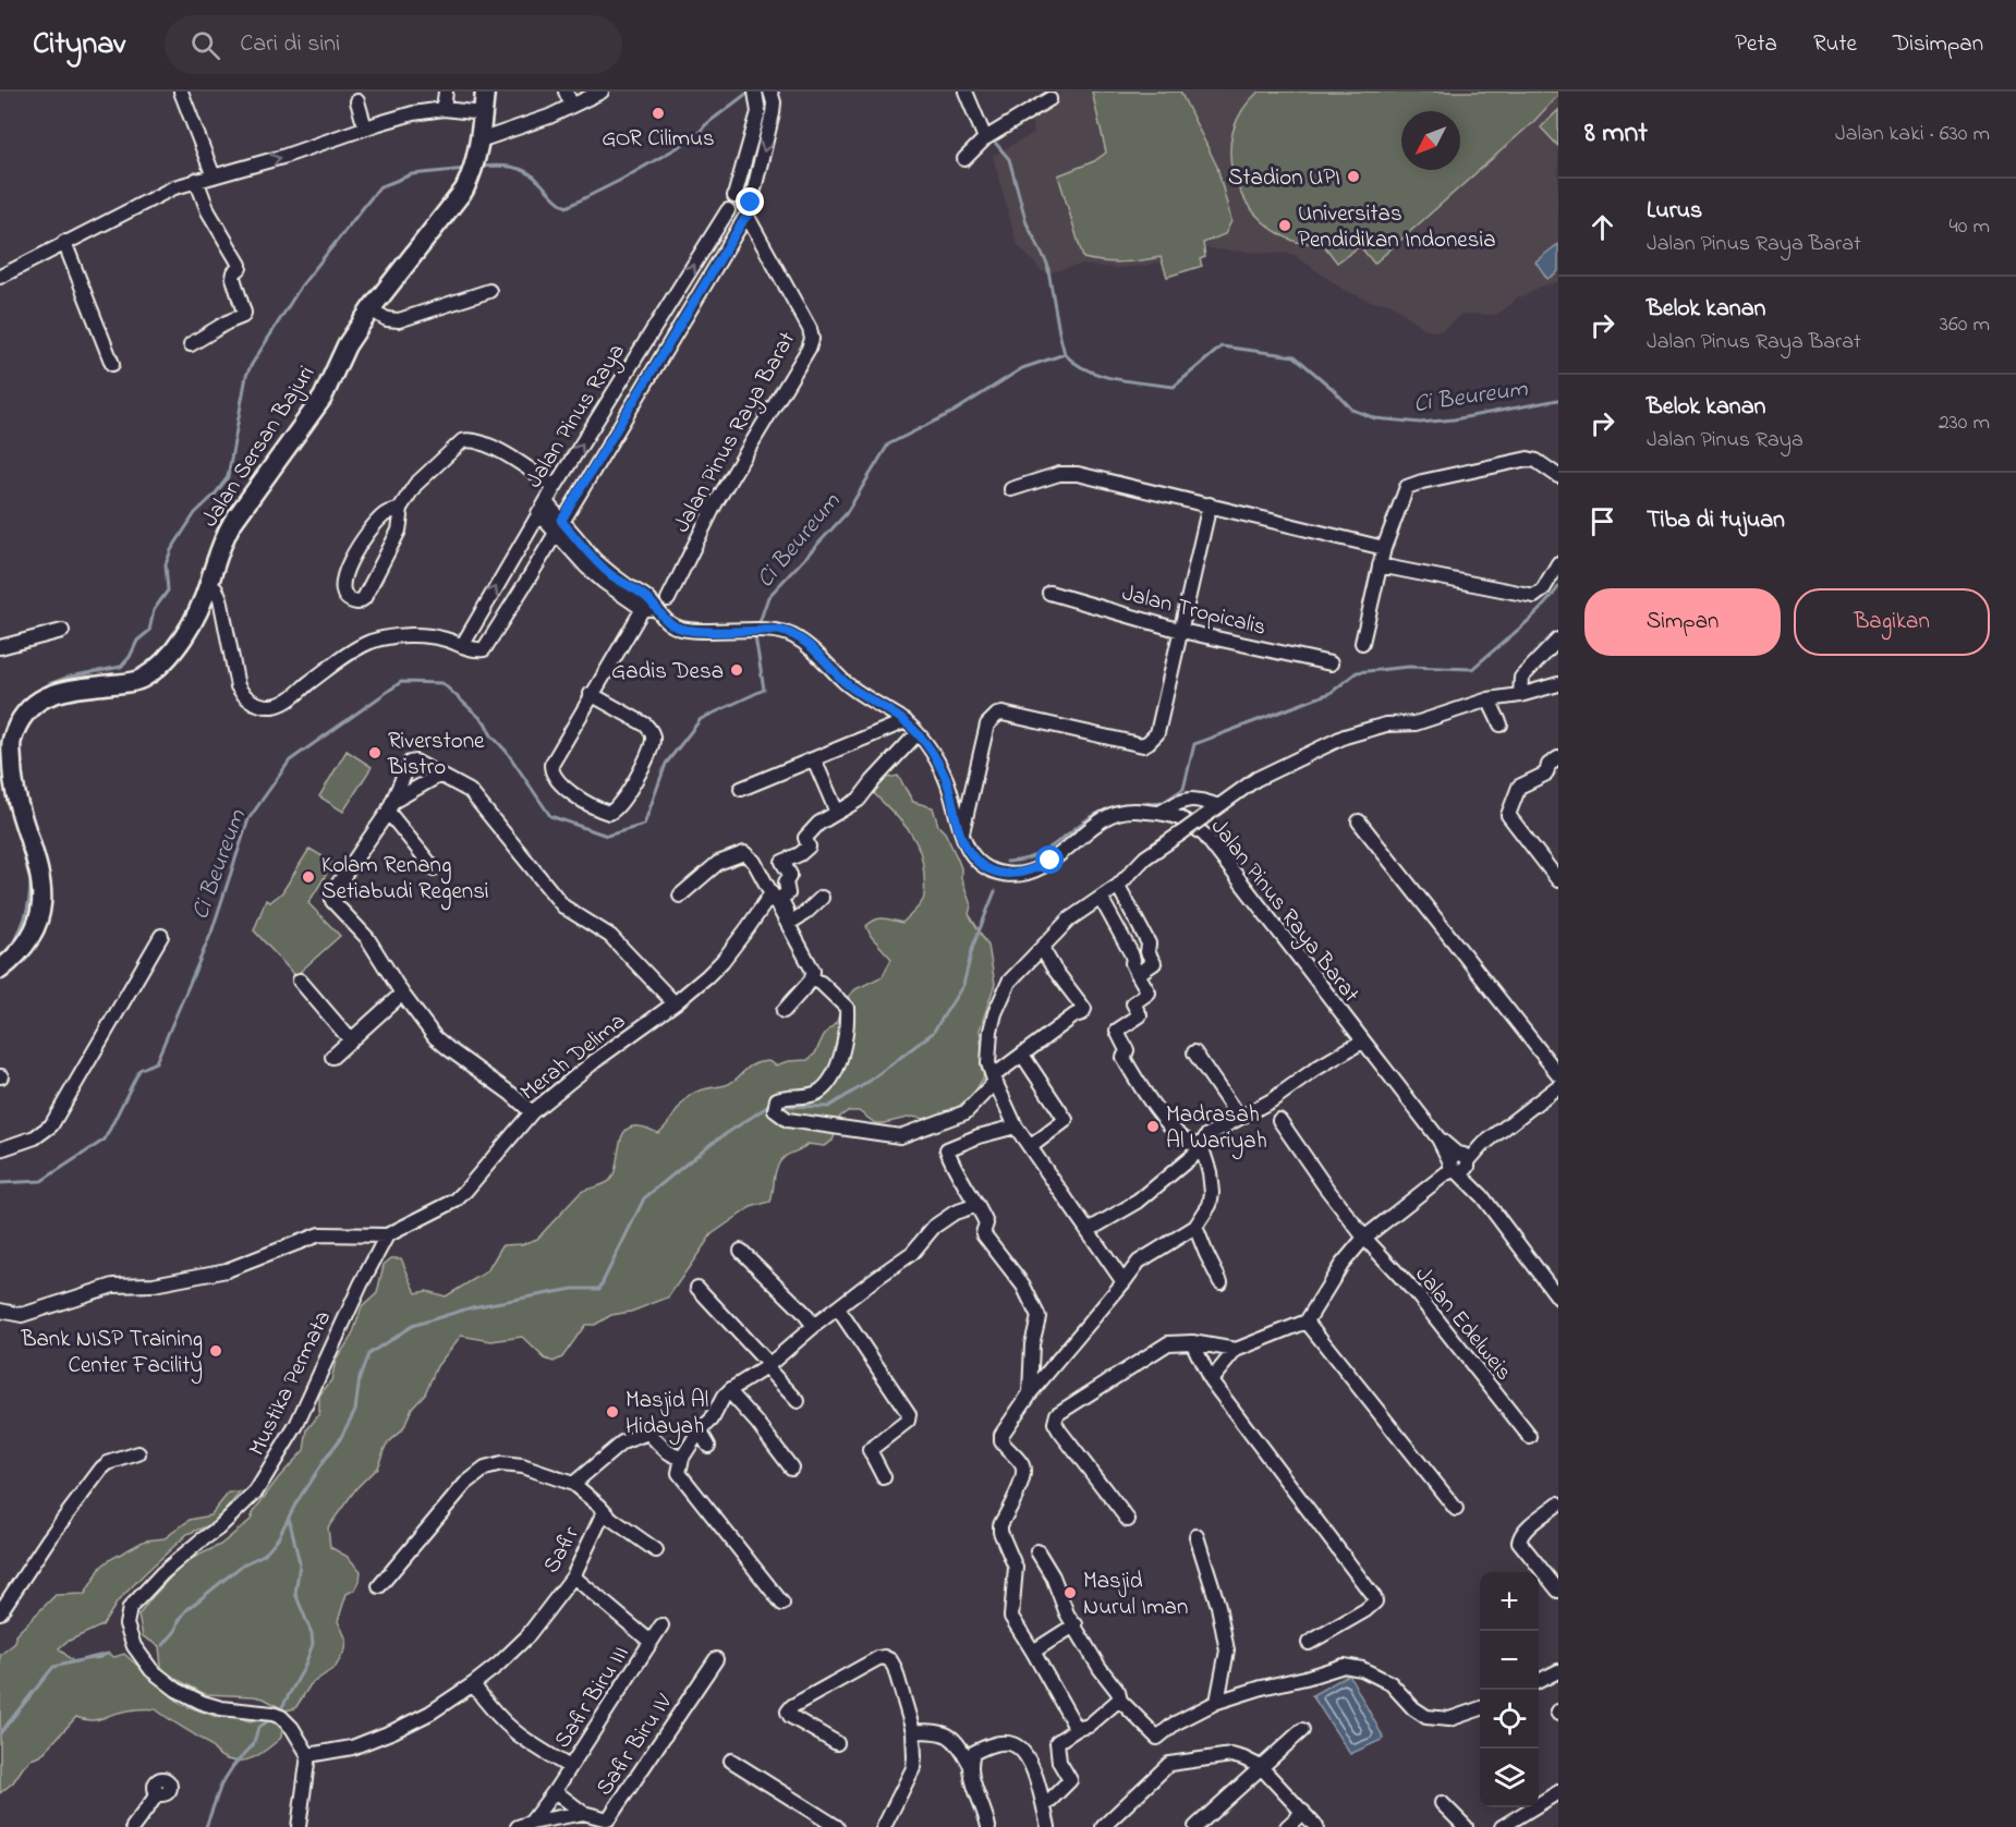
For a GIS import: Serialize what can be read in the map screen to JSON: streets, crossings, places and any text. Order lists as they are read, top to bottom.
{
  "streets": {
    "main road": ["Jalan Sersan Bajuri"],
    "street": [
      "Jalan Pinus Raya",
      "Jalan Pinus Raya Barat",
      "Jalan Tropicalis",
      "Merah Delima",
      "Jalan Edelweis",
      "Mustika Permata",
      "Safir",
      "Safir Biru III",
      "Safir Biru IV"
    ]
  },
  "crossings": [
    ["Jalan Pinus Raya", "Jalan Pinus Raya Barat"],
    ["Merah Delima", "Mustika Permata"],
    ["Mustika Permata", "Safir"],
    ["Safir Biru III", "Safir Biru IV"]
  ],
  "water": ["Ci Beureum"],
  "places": [
    "GOR Cilimus",
    "Stadion UPI",
    "Universitas Pendidikan Indonesia",
    "Gadis Desa",
    "Riverstone Bistro",
    "Kolam Renang Setiabudi Regensi",
    "Madrasah Al Wariyah",
    "Bank NISP Training Center Facility",
    "Masjid Al Hidayah",
    "Masjid Nurul Iman"
  ],
  "north": "bottom left",
  "page": {
    "header": "Citynav",
    "search": "Cari di sini",
    "nav": ["Peta", "Rute", "Disimpan"],
    "heading": ["8 mnt", "Jalan kaki · 630 m"],
    "list": [
      ["Lurus", "Jalan Pinus Raya Barat", "40 m"],
      ["Belok kanan", "Jalan Pinus Raya Barat", "360 m"],
      ["Belok kanan", "Jalan Pinus Raya", "230 m"],
      "Tiba di tujuan"
    ],
    "buttons": ["Simpan", "Bagikan"],
    "map_buttons": ["+", "−"]
  }
}
